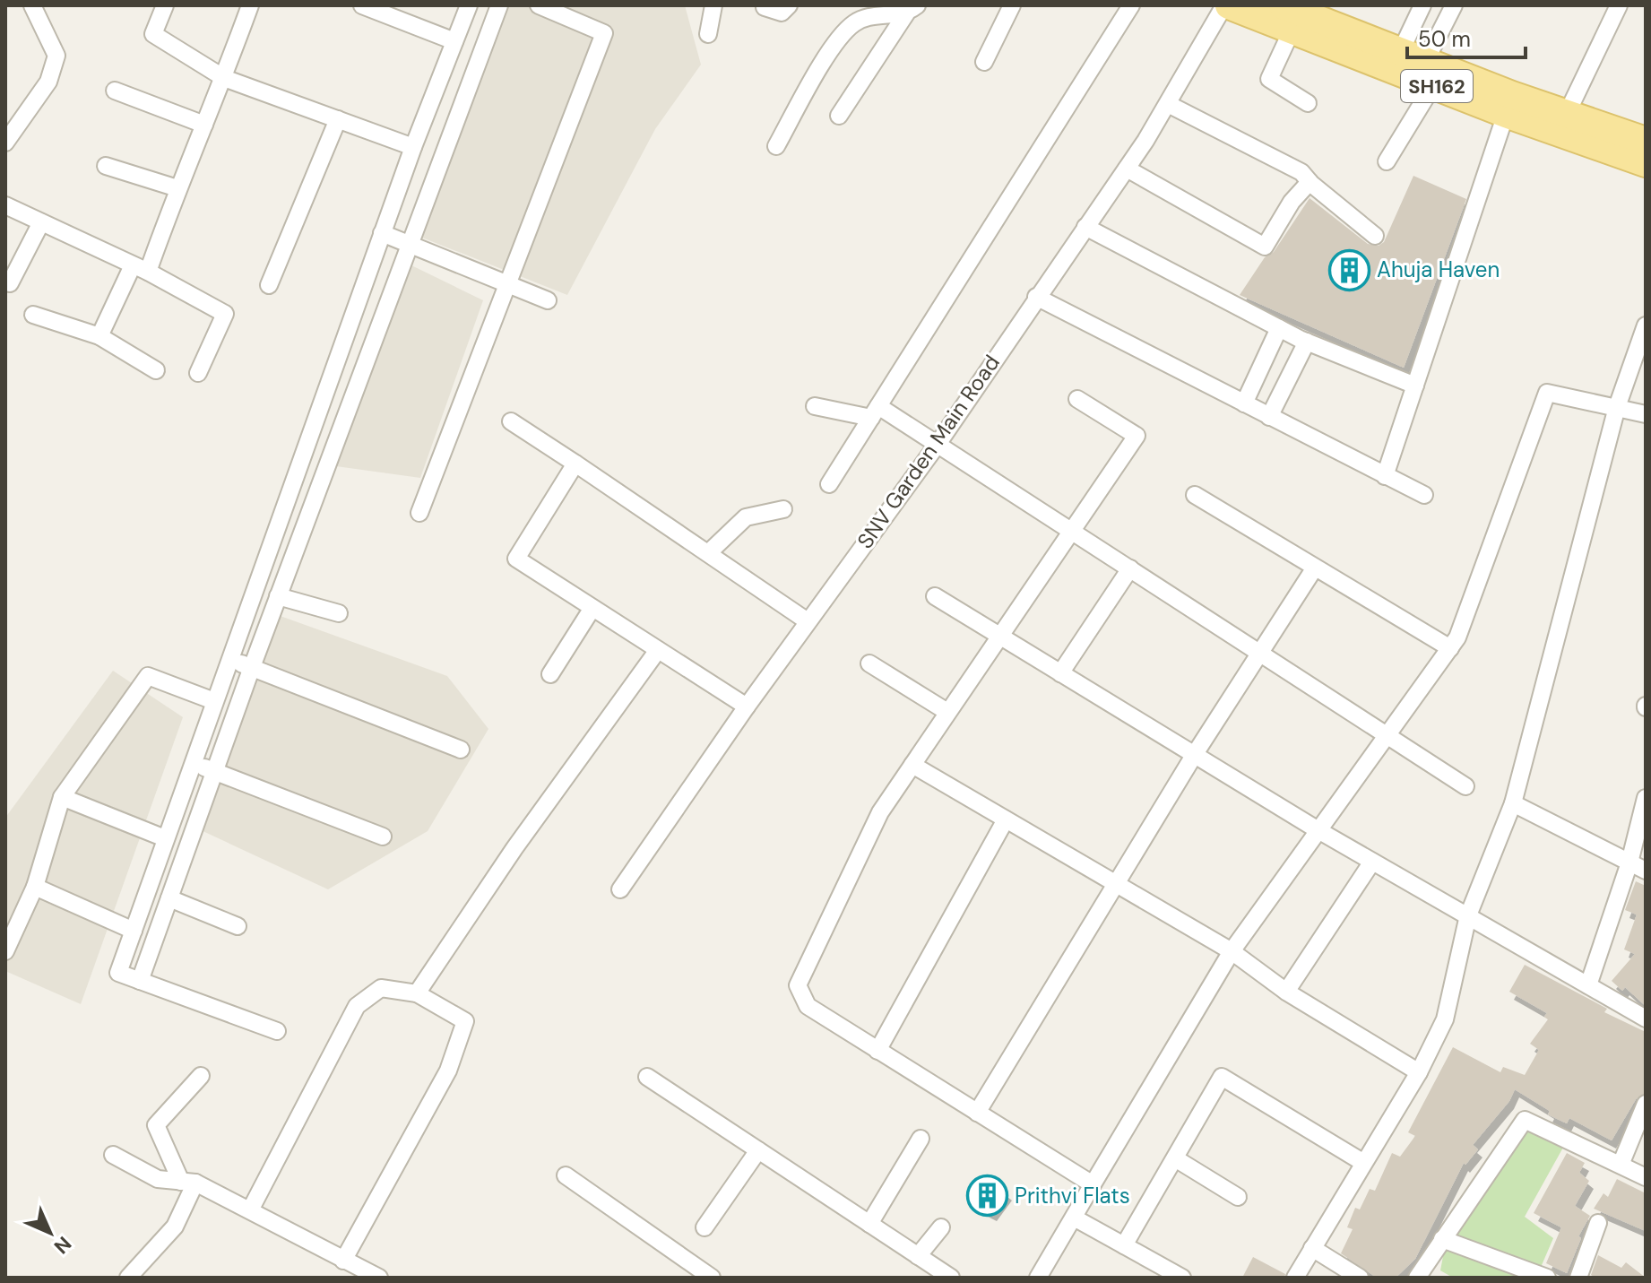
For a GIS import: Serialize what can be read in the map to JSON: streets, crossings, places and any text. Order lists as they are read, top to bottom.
{
  "streets": {
    "main road": ["SH162"],
    "street": ["SNV Garden Main Road"]
  },
  "crossings": [
    ["SH162", "SNV Garden Main Road"]
  ],
  "places": {
    "building": ["Ahuja Haven", "Prithvi Flats"]
  },
  "scale_bar": "50 m",
  "north": "bottom right"
}
